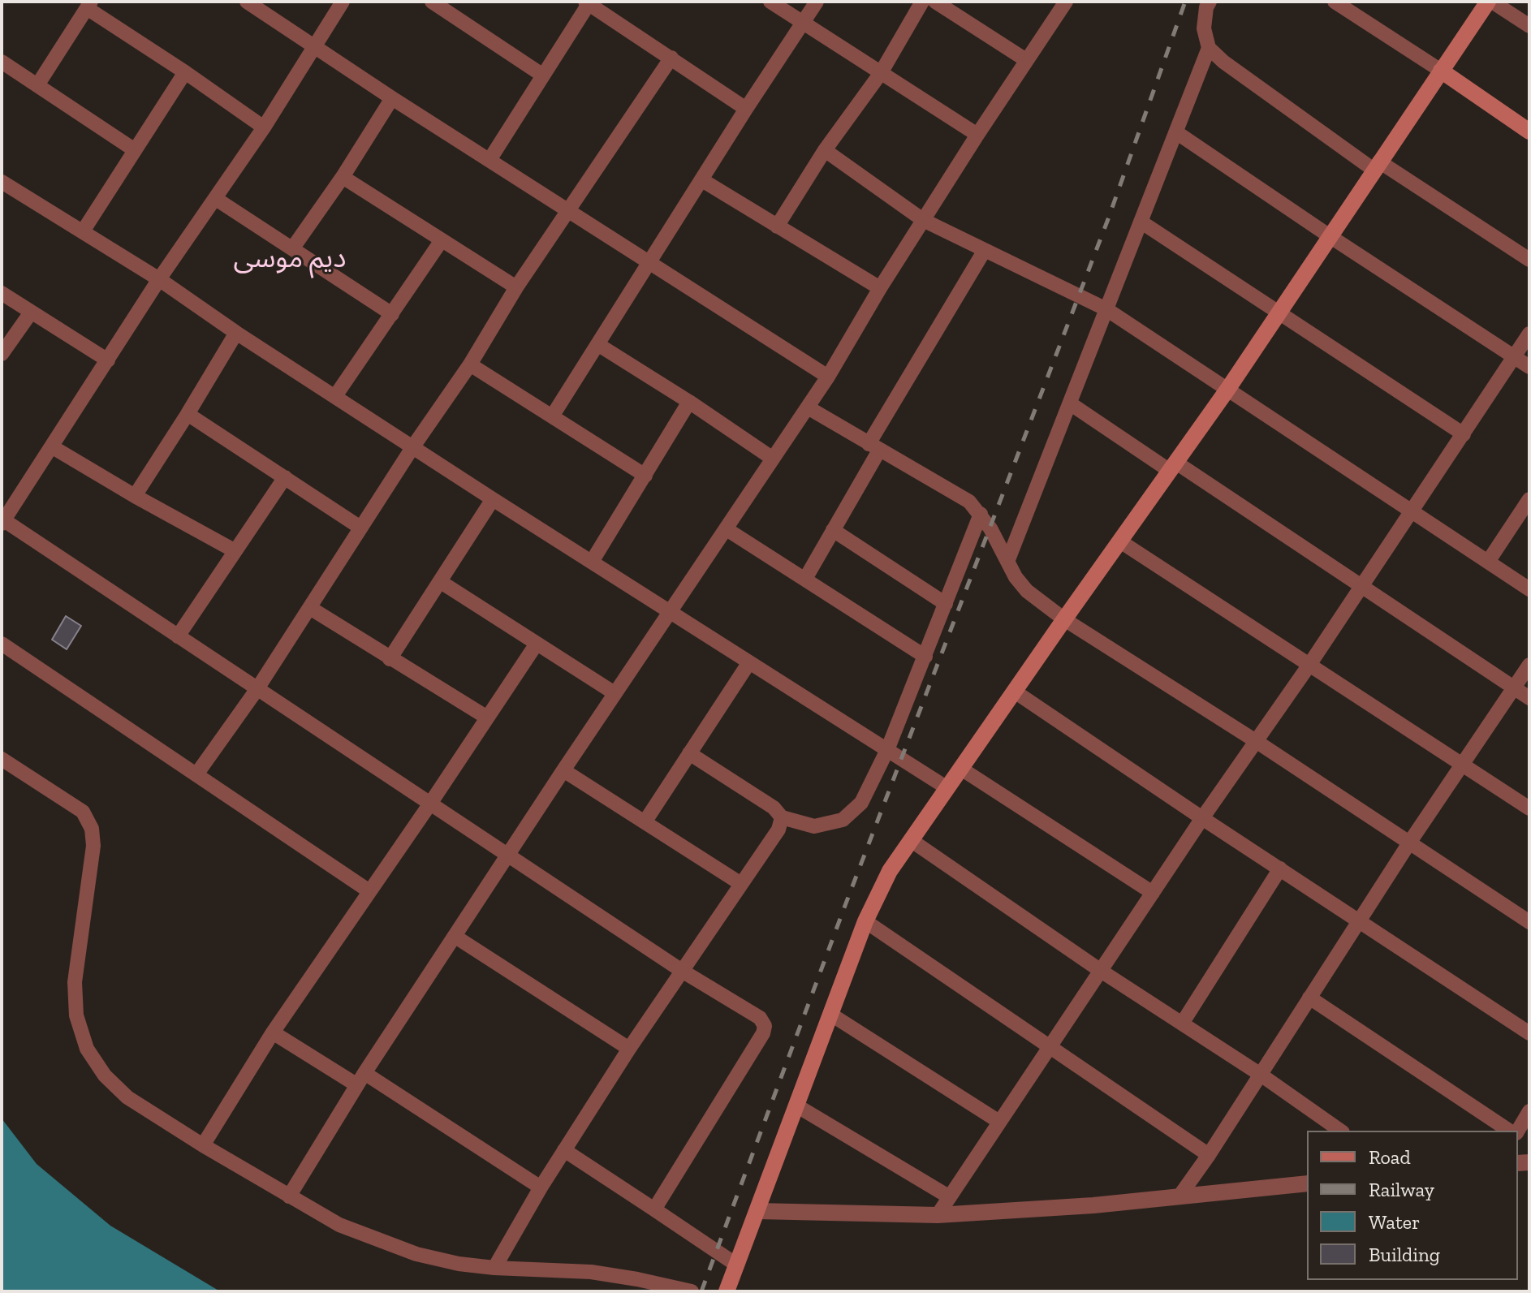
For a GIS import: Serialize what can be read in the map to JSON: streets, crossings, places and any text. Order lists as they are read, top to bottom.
{
  "districts": ["ديم موسى"],
  "legend": [
    "Road",
    "Railway",
    "Water",
    "Building"
  ]
}
